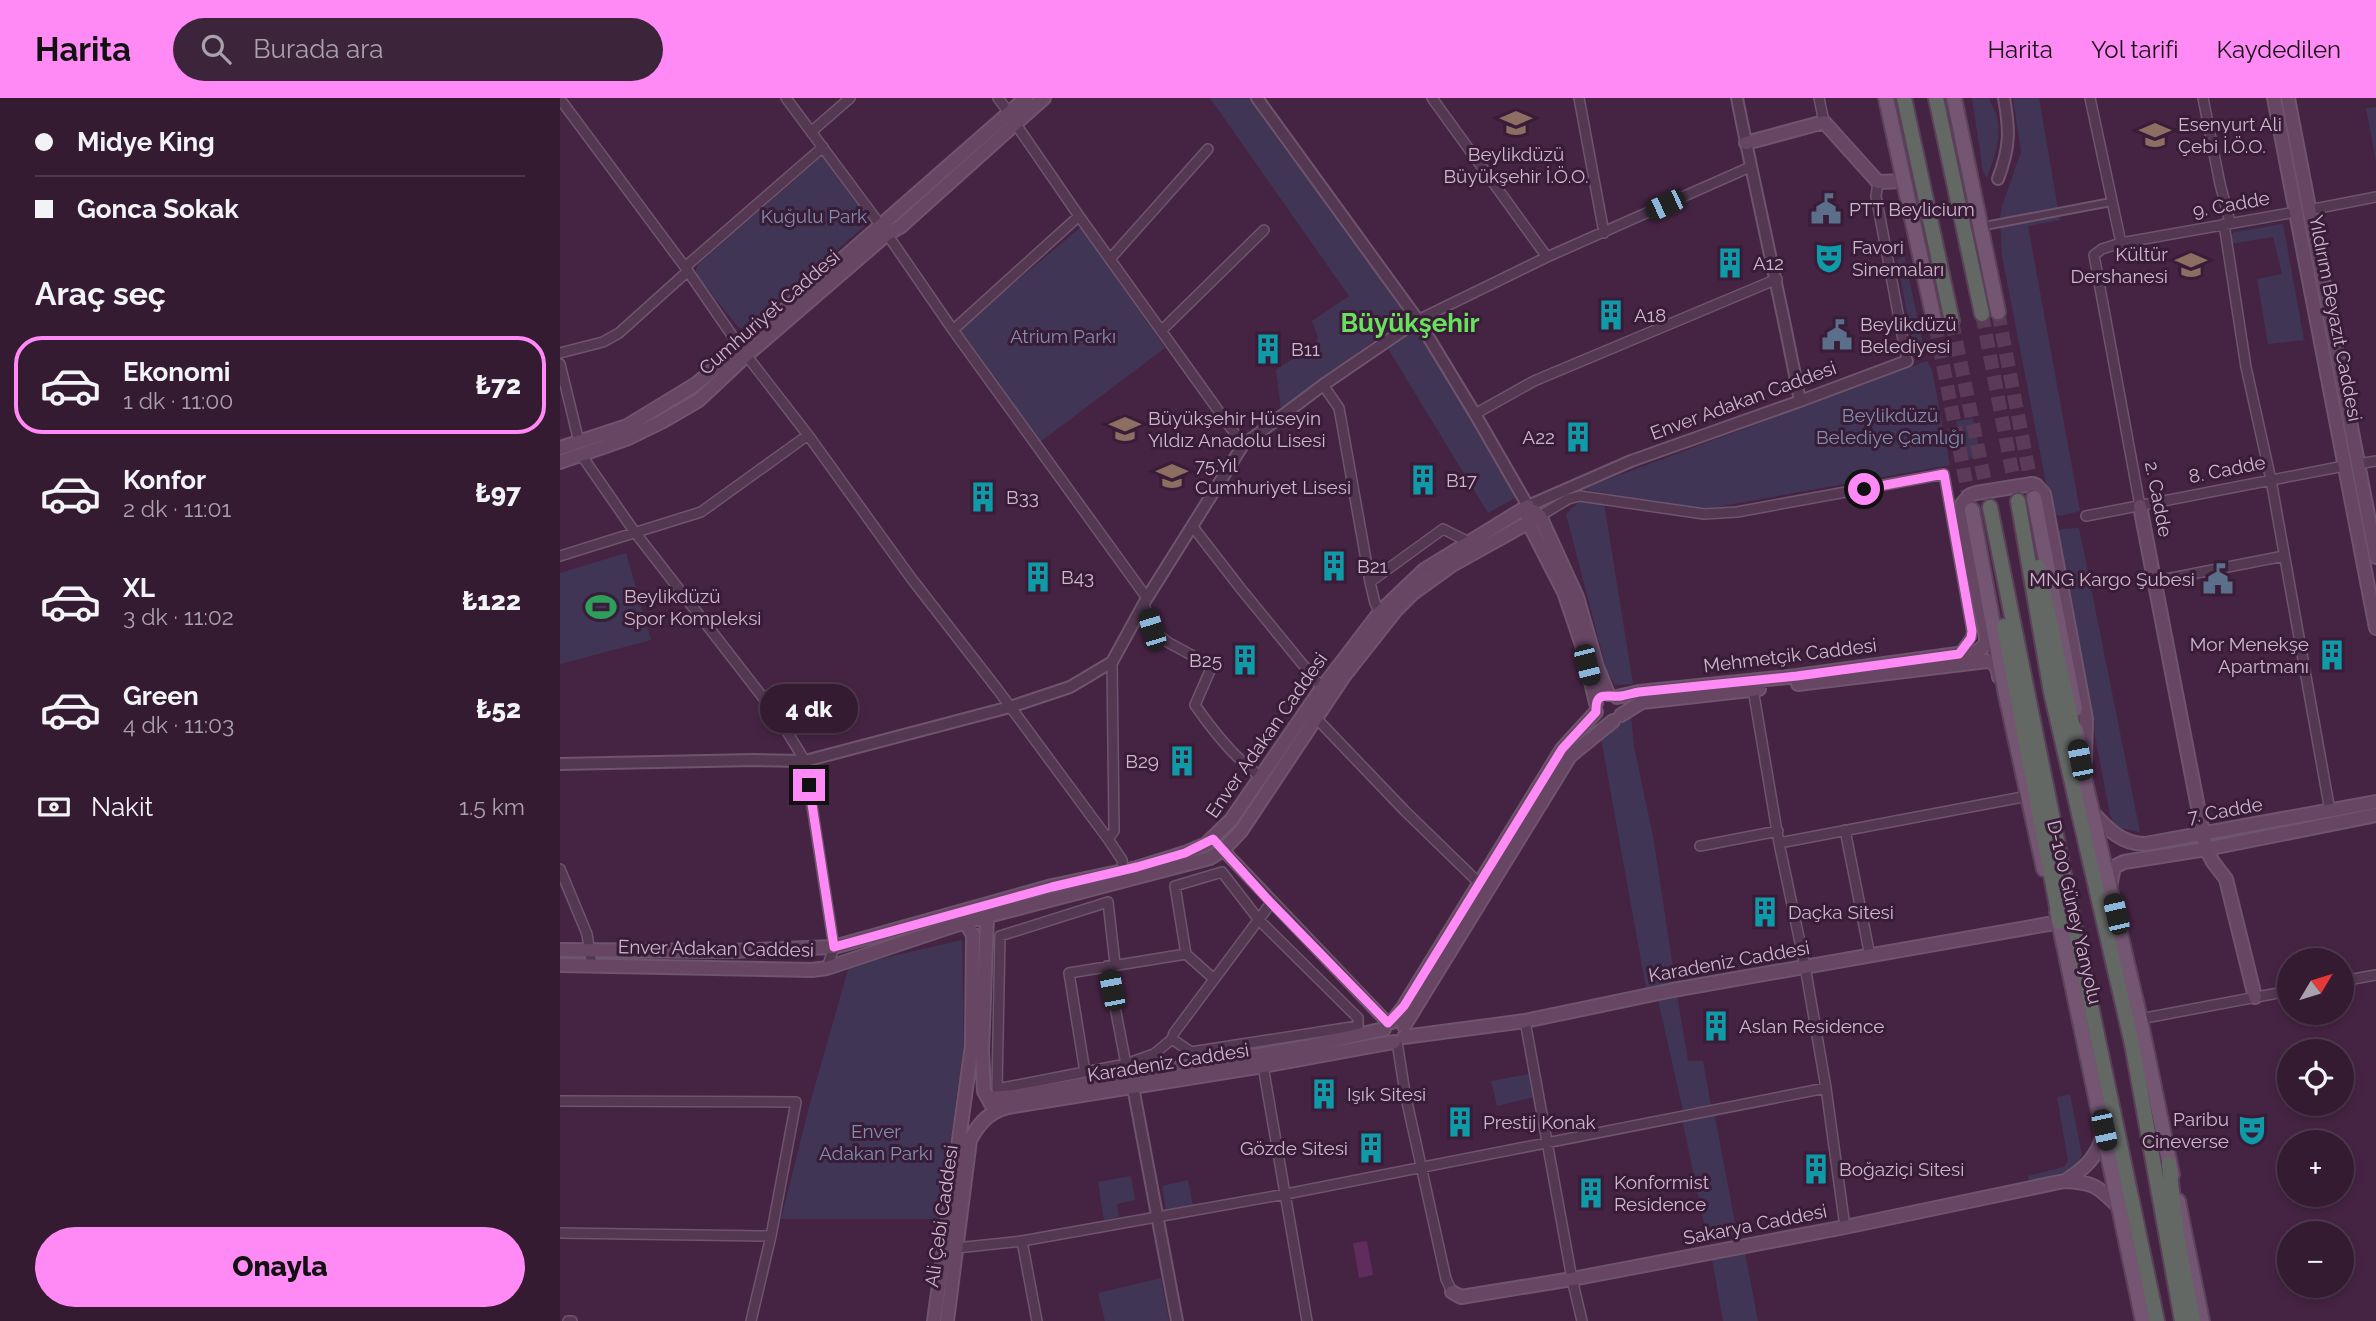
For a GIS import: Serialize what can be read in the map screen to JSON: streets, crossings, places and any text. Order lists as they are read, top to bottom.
{
  "streets": {
    "main road": [
      "Cumhuriyet Caddesi",
      "Yıldırım Beyazıt Caddesi",
      "Enver Adakan Caddesi",
      "8. Cadde",
      "2. Cadde",
      "Mehmetçik Caddesi",
      "7. Cadde",
      "D-100 Güney Yanyolu",
      "Karadeniz Caddesi",
      "Ali Çebi Caddesi",
      "Sakarya Caddesi"
    ],
    "street": ["9. Cadde"]
  },
  "crossings": [
    ["9. Cadde", "Yıldırım Beyazıt Caddesi"],
    ["9. Cadde", "2. Cadde"],
    ["Yıldırım Beyazıt Caddesi", "8. Cadde"],
    ["Enver Adakan Caddesi", "Ali Çebi Caddesi"],
    ["8. Cadde", "2. Cadde"],
    ["2. Cadde", "7. Cadde"],
    ["Mehmetçik Caddesi", "D-100 Güney Yanyolu"],
    ["Mehmetçik Caddesi", "Karadeniz Caddesi"],
    ["D-100 Güney Yanyolu", "Karadeniz Caddesi"],
    ["Karadeniz Caddesi", "Ali Çebi Caddesi"]
  ],
  "districts": ["Büyükşehir"],
  "parks": [
    "Kuğulu Park",
    "Atrium Parkı",
    "Beylikdüzü Belediye Çamlığı",
    "Enver Adakan Parkı"
  ],
  "places": {
    "school or university": [
      "Beylikdüzü Büyükşehir İ.Ö.O.",
      "Esenyurt Ali Çebi İ.Ö.O.",
      "Kültür Dershanesi",
      "Büyükşehir Hüseyin Yıldız Anadolu Lisesi",
      "75.Yıl Cumhuriyet Lisesi"
    ],
    "public building": ["PTT Beylicium", "Beylikdüzü Belediyesi", "MNG Kargo Şubesi"],
    "theatre": ["Favori Sinemaları", "Paribu Cineverse"],
    "building": [
      "A12",
      "A18",
      "B11",
      "A22",
      "B17",
      "B33",
      "B21",
      "B43",
      "Mor Menekşe Apartmanı",
      "B25",
      "B29",
      "Daçka Sitesi",
      "Aslan Residence",
      "Işık Sitesi",
      "Prestij Konak",
      "Gözde Sitesi",
      "Boğaziçi Sitesi",
      "Konformist Residence"
    ],
    "sports": ["Beylikdüzü Spor Kompleksi"]
  },
  "north": "top right",
  "page": {
    "header": "Harita",
    "search": "Burada ara",
    "nav": ["Harita", "Yol tarifi", "Kaydedilen"],
    "banner": ["Midye King", "Gonca Sokak"],
    "heading": "Araç seç",
    "list": [
      {
        "name": "Ekonomi",
        "note": "1 dk · 11:00",
        "value": "₺72"
      },
      {
        "name": "Konfor",
        "note": "2 dk · 11:01",
        "value": "₺97"
      },
      {
        "name": "XL",
        "note": "3 dk · 11:02",
        "value": "₺122"
      },
      {
        "name": "Green",
        "note": "4 dk · 11:03",
        "value": "₺52"
      }
    ],
    "bubble": "4 dk",
    "pay": ["Nakit", "1.5 km"],
    "map_buttons": ["+", "−"],
    "buttons": "Onayla"
  }
}
